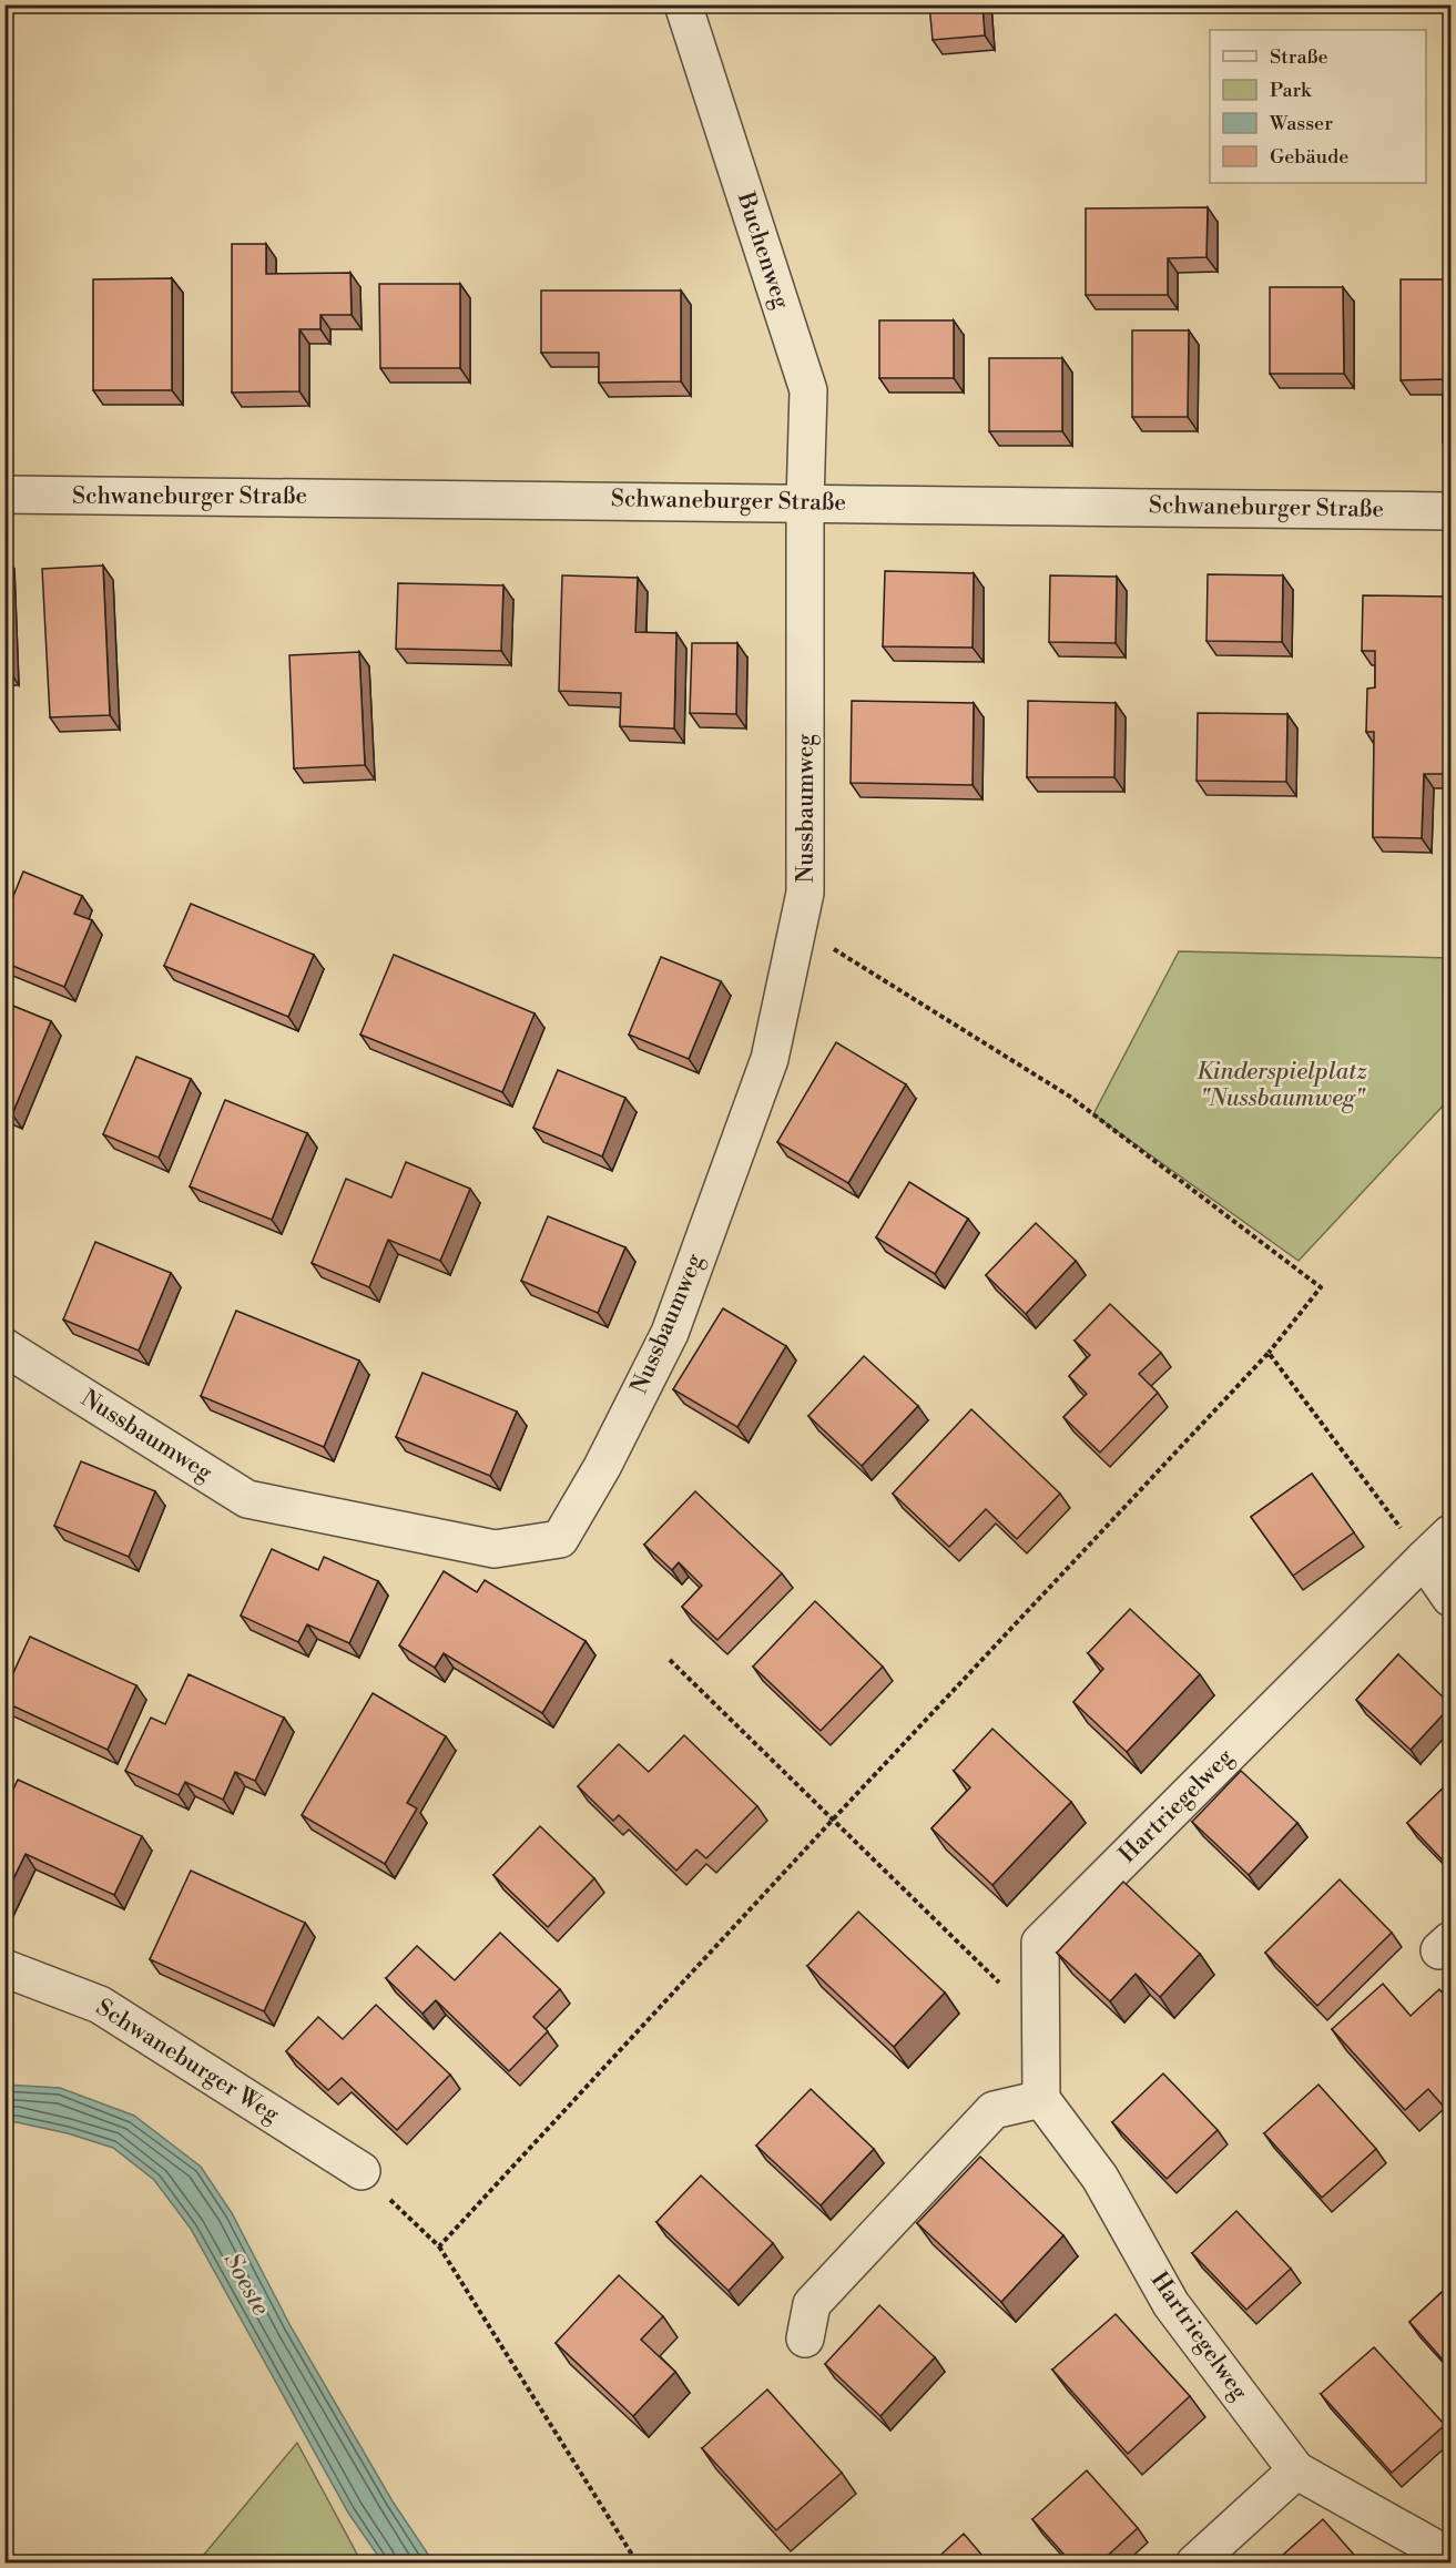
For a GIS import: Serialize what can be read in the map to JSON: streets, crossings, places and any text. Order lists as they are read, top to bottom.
{
  "streets": {
    "street": [
      "Buchenweg",
      "Schwaneburger Straße",
      "Nussbaumweg",
      "Hartriegelweg",
      "Schwaneburger Weg"
    ]
  },
  "crossings": [
    ["Buchenweg", "Schwaneburger Straße"],
    ["Buchenweg", "Nussbaumweg"],
    ["Schwaneburger Straße", "Nussbaumweg"]
  ],
  "water": ["Soeste"],
  "parks": ["Kinderspielplatz \"Nussbaumweg\""],
  "legend": [
    "Straße",
    "Park",
    "Wasser",
    "Gebäude"
  ]
}
